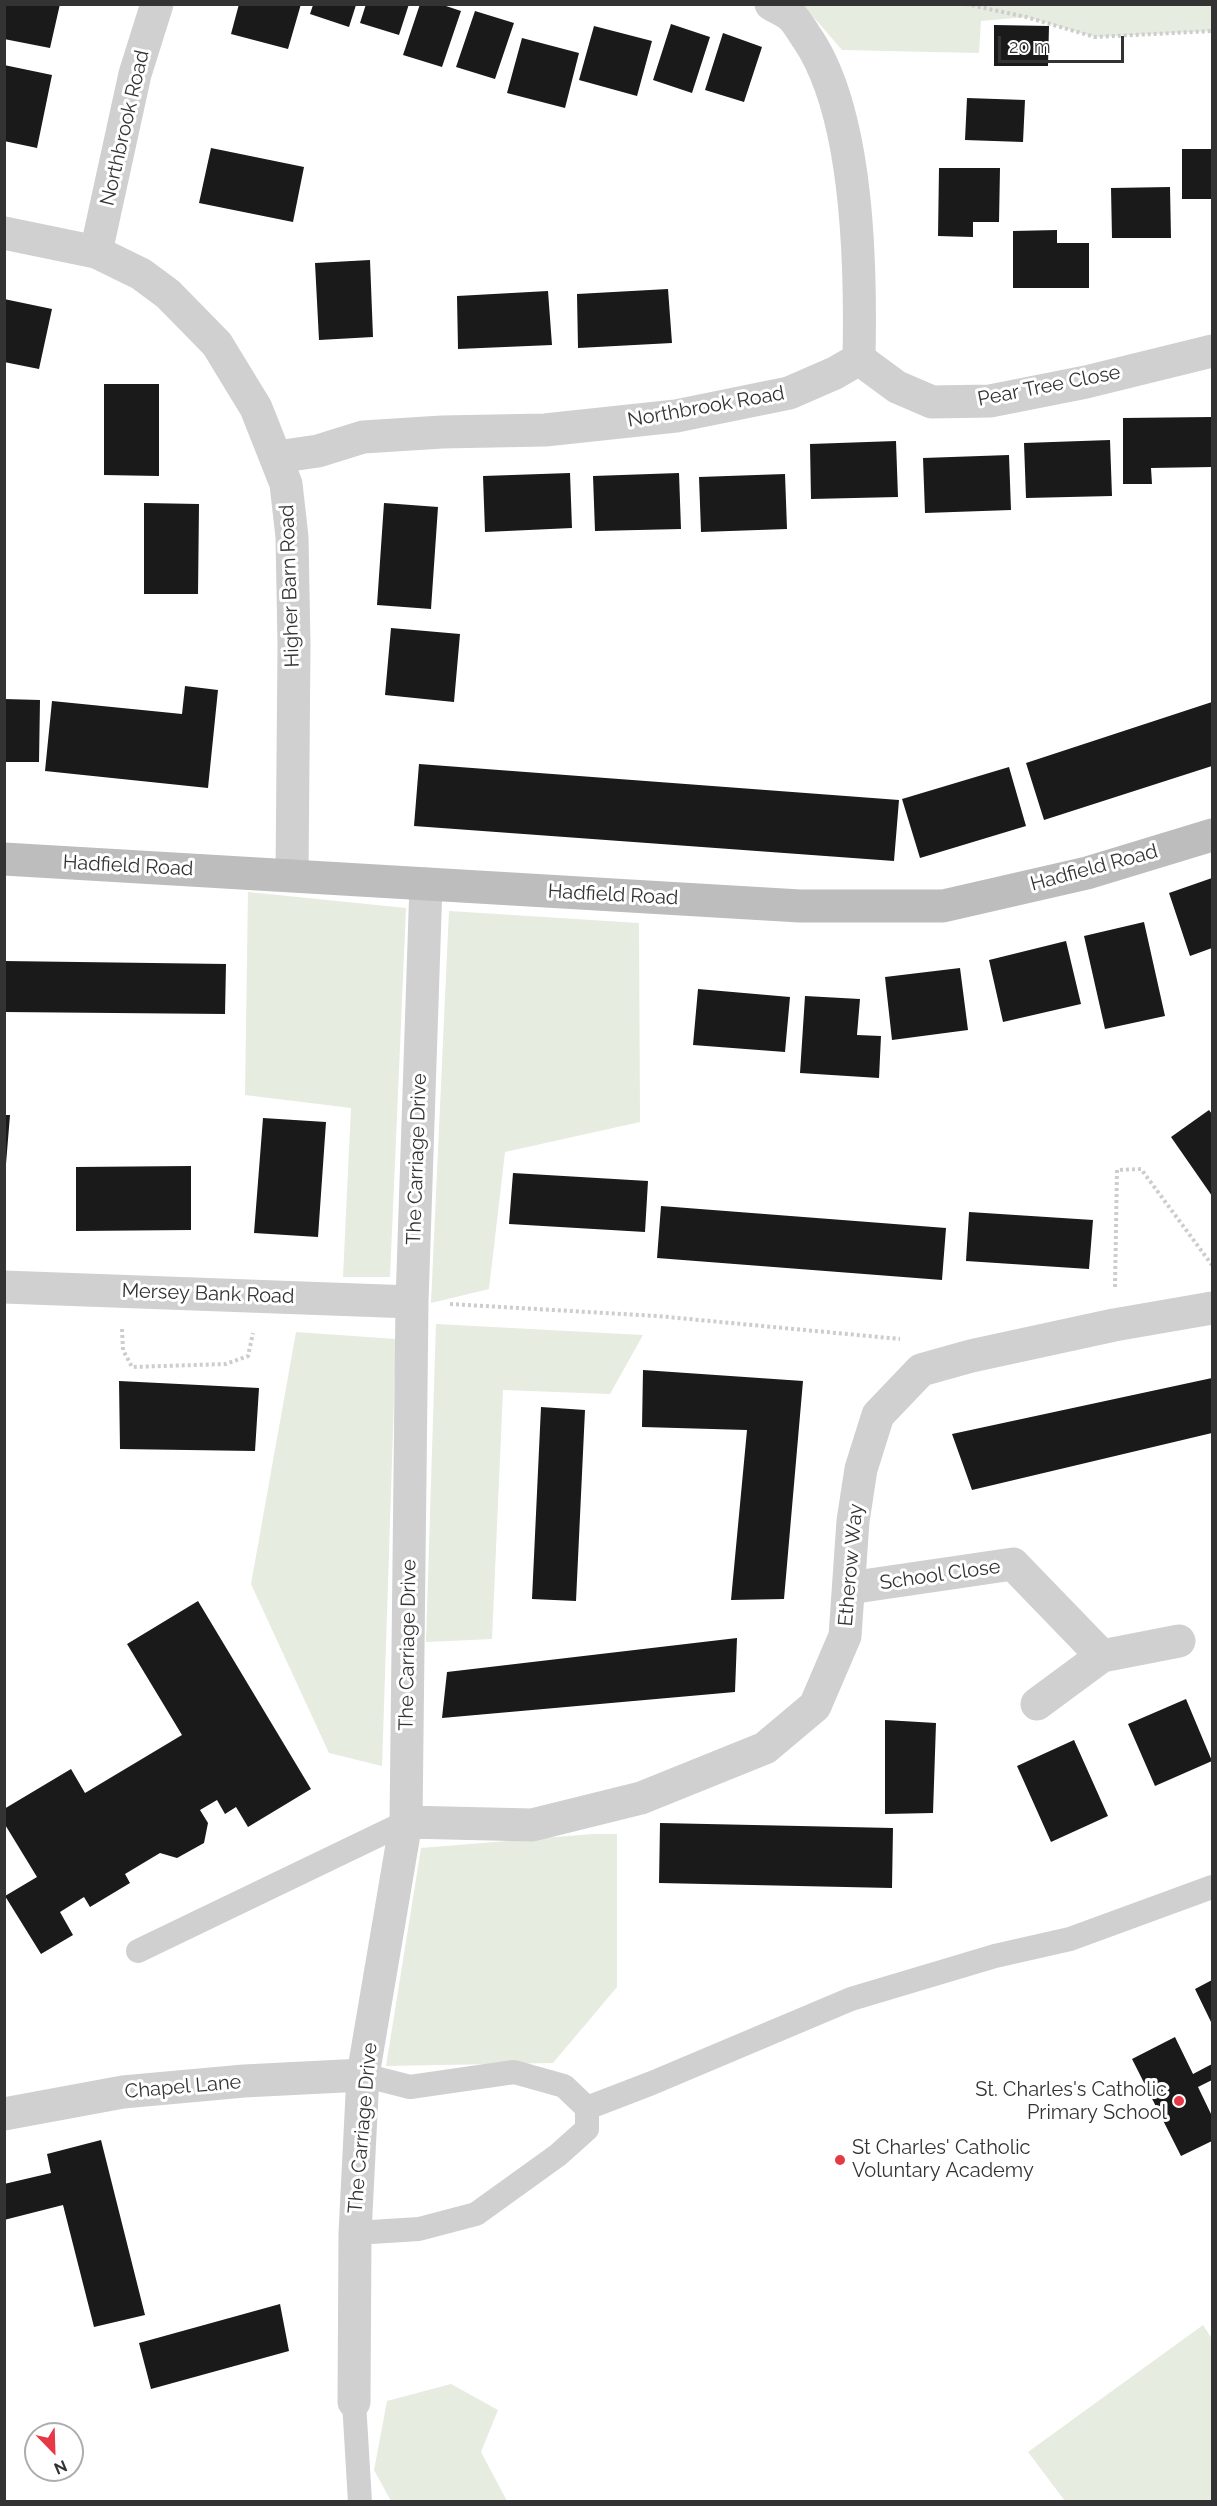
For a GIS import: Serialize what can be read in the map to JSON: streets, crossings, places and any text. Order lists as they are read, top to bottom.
{
  "streets": {
    "street": [
      "Northbrook Road",
      "Pear Tree Close",
      "Higher Barn Road",
      "Hadfield Road",
      "The Carriage Drive",
      "Mersey Bank Road",
      "Etherow Way",
      "School Close",
      "Chapel Lane"
    ]
  },
  "crossings": [
    ["Northbrook Road", "Pear Tree Close"],
    ["Northbrook Road", "Higher Barn Road"],
    ["Higher Barn Road", "Hadfield Road"],
    ["Hadfield Road", "The Carriage Drive"],
    ["The Carriage Drive", "Mersey Bank Road"],
    ["The Carriage Drive", "Etherow Way"],
    ["The Carriage Drive", "Chapel Lane"],
    ["Etherow Way", "School Close"]
  ],
  "places": ["St. Charles's Catholic Primary School", "St Charles' Catholic Voluntary Academy"],
  "scale_bar": "20 m",
  "north": "bottom right"
}
